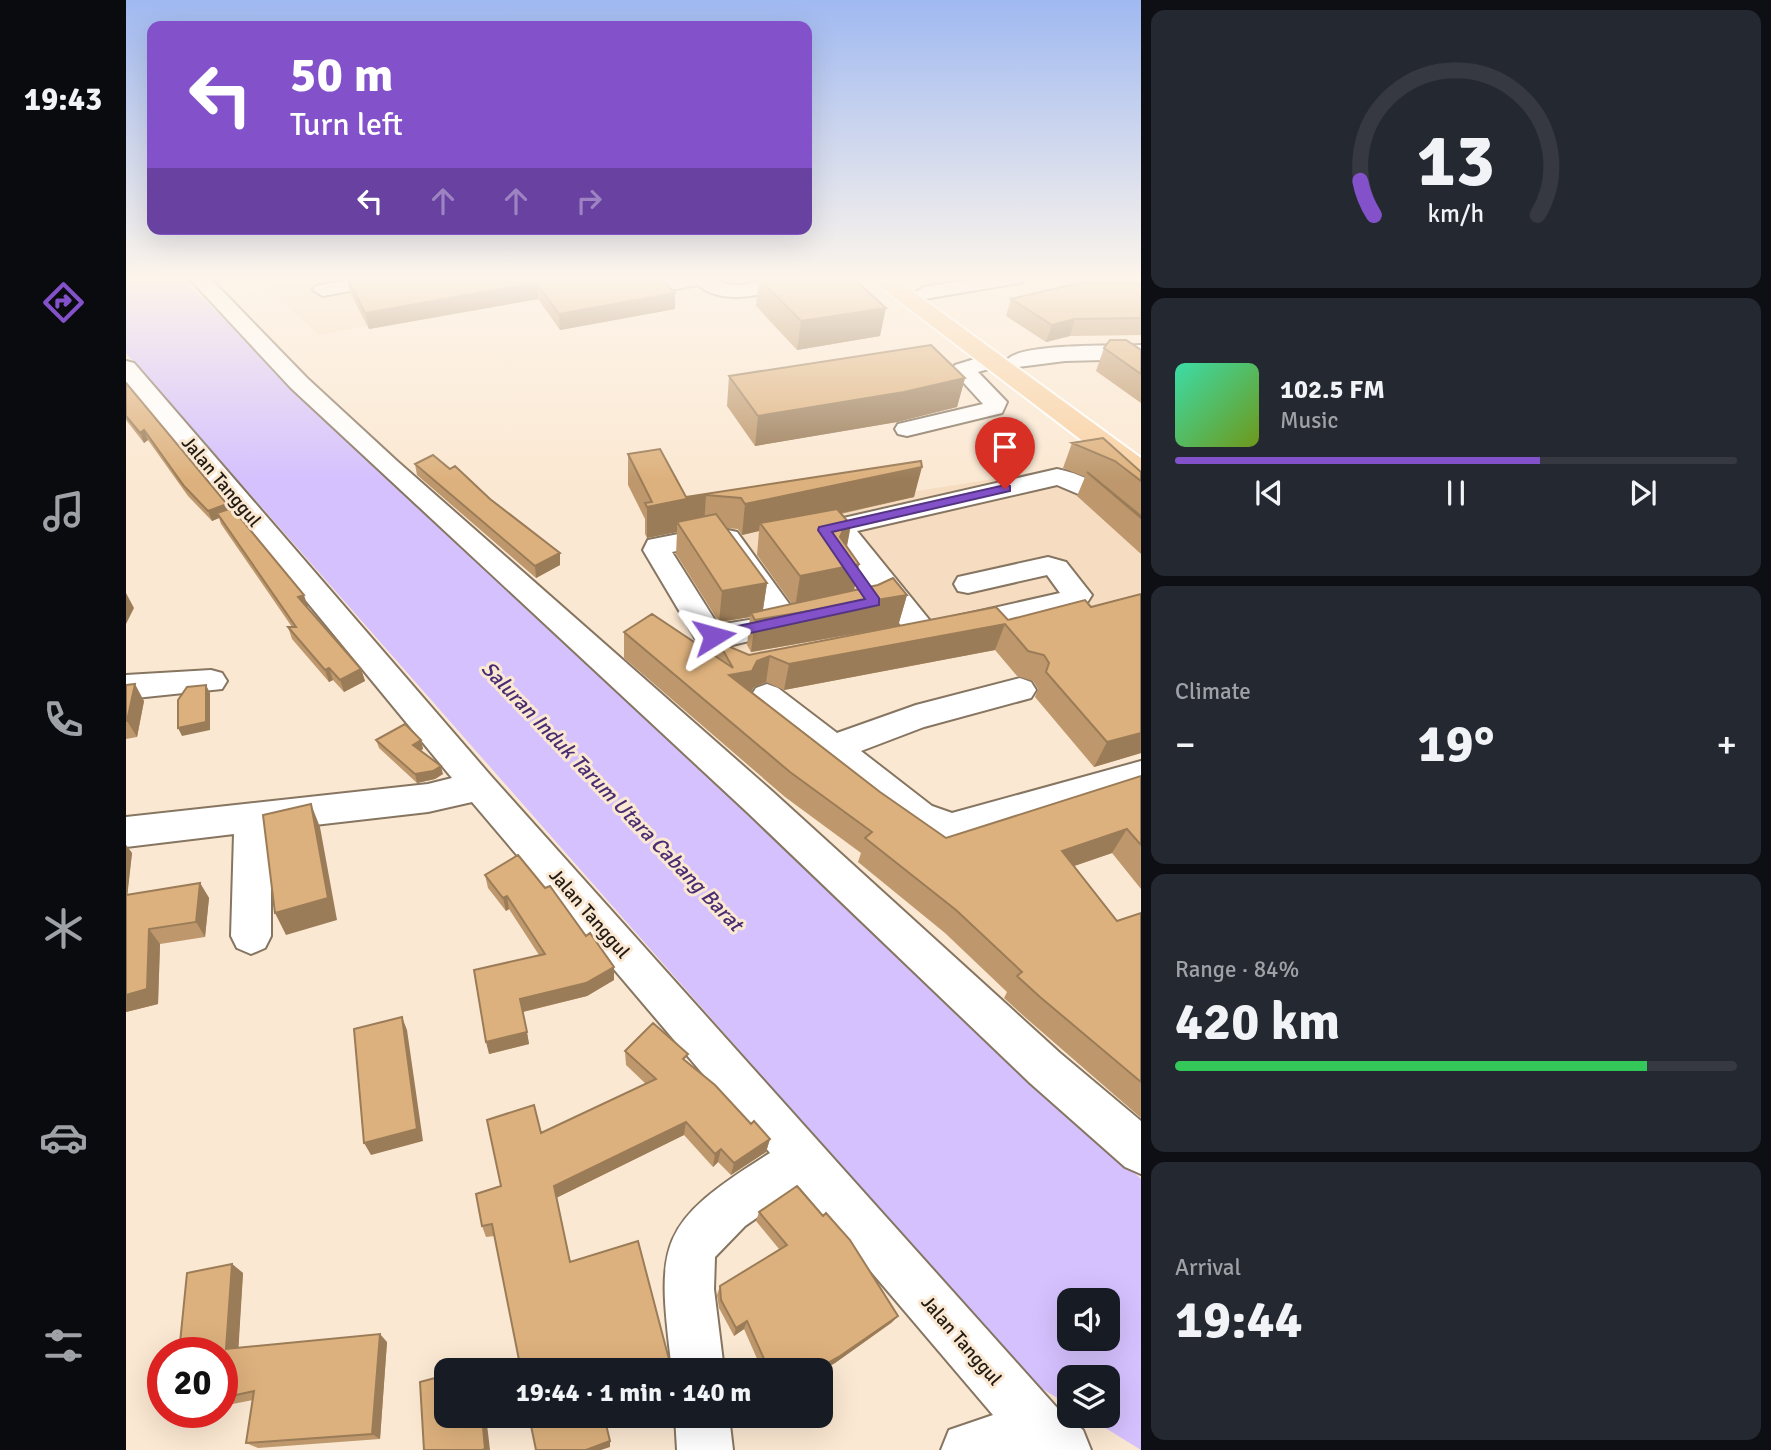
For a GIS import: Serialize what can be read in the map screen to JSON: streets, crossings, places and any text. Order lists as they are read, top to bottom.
{
  "streets": {
    "street": ["Jalan Tanggul"]
  },
  "water": ["Saluran Induk Tarum Utara Cabang Barat"],
  "page": {
    "tabs": "19:43",
    "turn": ["50 m", "Turn left"],
    "song": ["102.5 FM", "Music"],
    "tile": [
      "Climate",
      ["Range · 84%", "420 km"],
      ["Arrival", "19:44"]
    ],
    "heat": ["−", "19°", "+"],
    "limit": "20",
    "trip": "19:44 · 1 min · 140 m",
    "gauge": ["13", "km/h"]
  }
}
